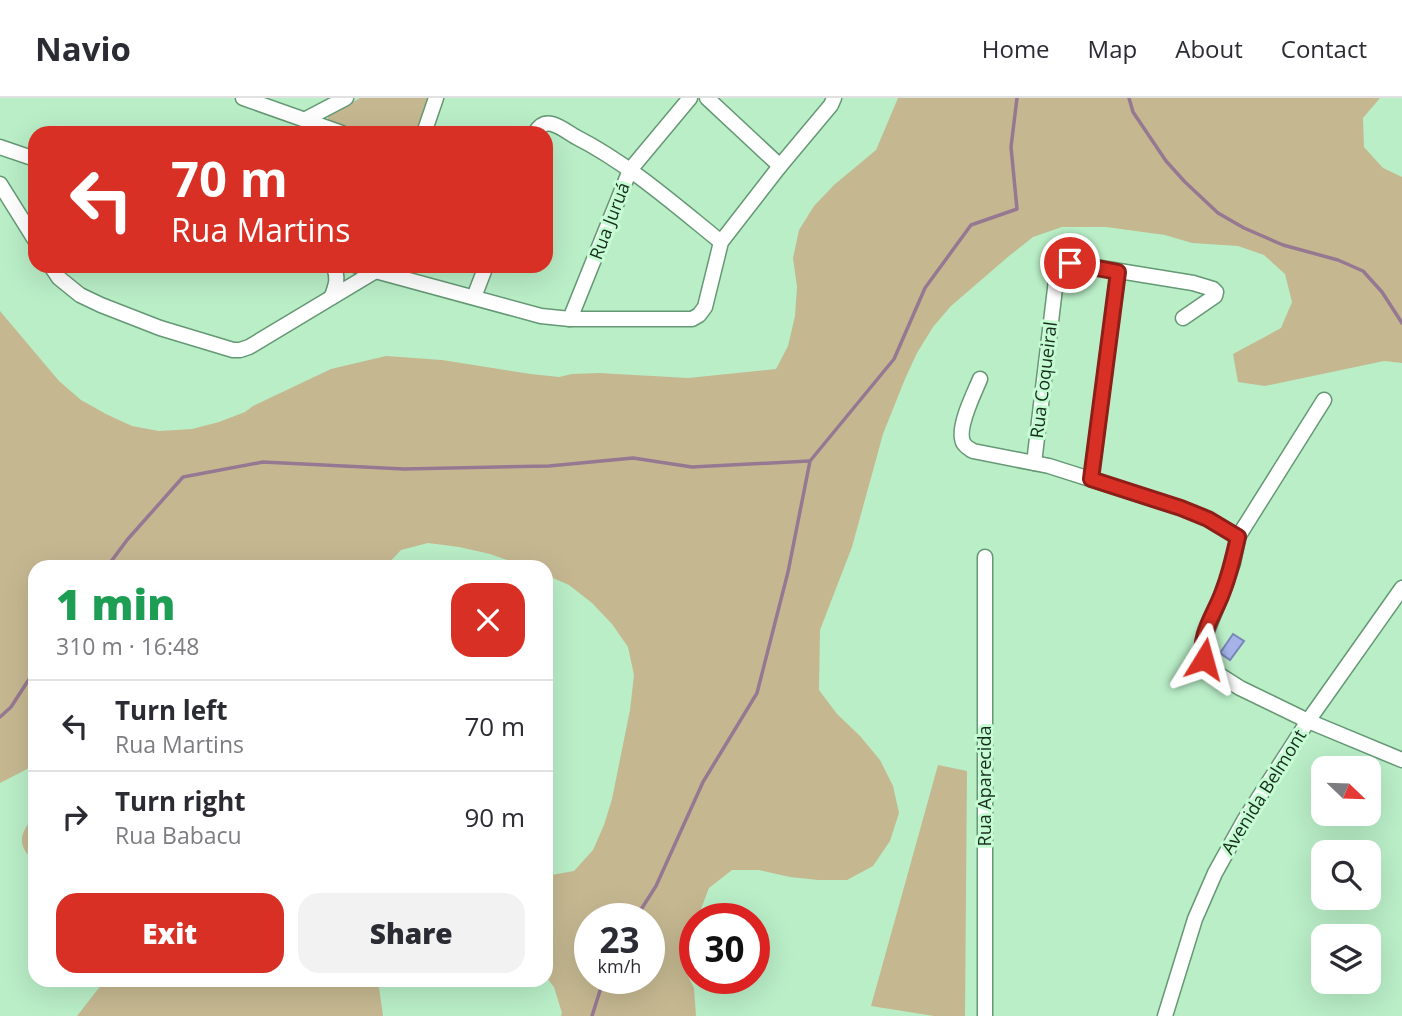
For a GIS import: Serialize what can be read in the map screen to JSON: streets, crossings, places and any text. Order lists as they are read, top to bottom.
{
  "streets": {
    "street": [
      "Rua Juruá",
      "Rua Coqueiral",
      "Rua Aparecida",
      "Avenida Belmont"
    ]
  },
  "north": "bottom right",
  "page": {
    "header": "Navio",
    "nav": [
      "Home",
      "Map",
      "About",
      "Contact"
    ],
    "turn": ["70 m", "Rua Martins"],
    "heading": ["1 min", "310 m · 16:48"],
    "list": [
      {
        "name": "Turn left",
        "note": "Rua Martins",
        "value": "70 m"
      },
      {
        "name": "Turn right",
        "note": "Rua Babacu",
        "value": "90 m"
      }
    ],
    "buttons": ["Exit", "Share"],
    "speed": "23 km/h",
    "limit": "30"
  }
}
